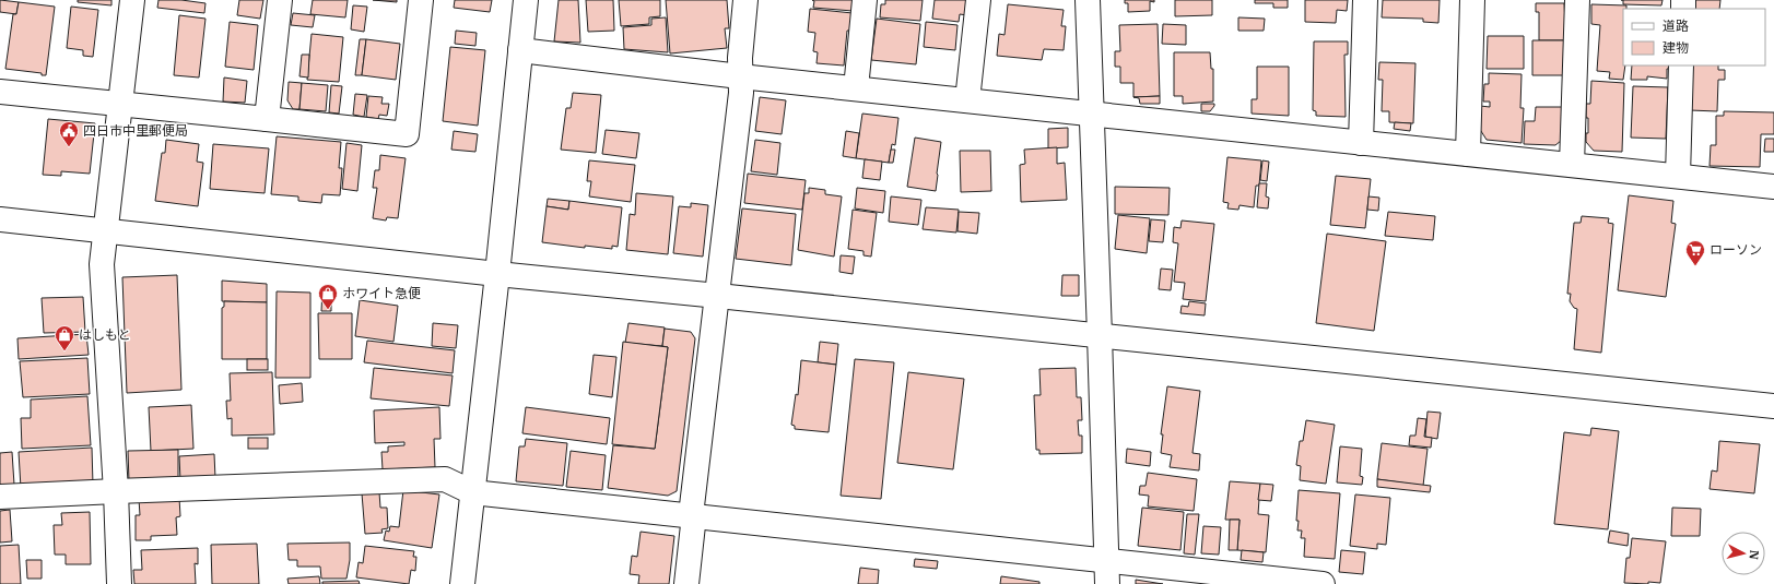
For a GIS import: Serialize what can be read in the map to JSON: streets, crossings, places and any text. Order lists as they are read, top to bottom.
{
  "places": {
    "public building": ["四日市中里郵便局"],
    "supermarket": ["ローソン"],
    "shop": ["ホワイト急便", "はしもと"]
  },
  "legend": ["道路", "建物"],
  "north": "right"
}
